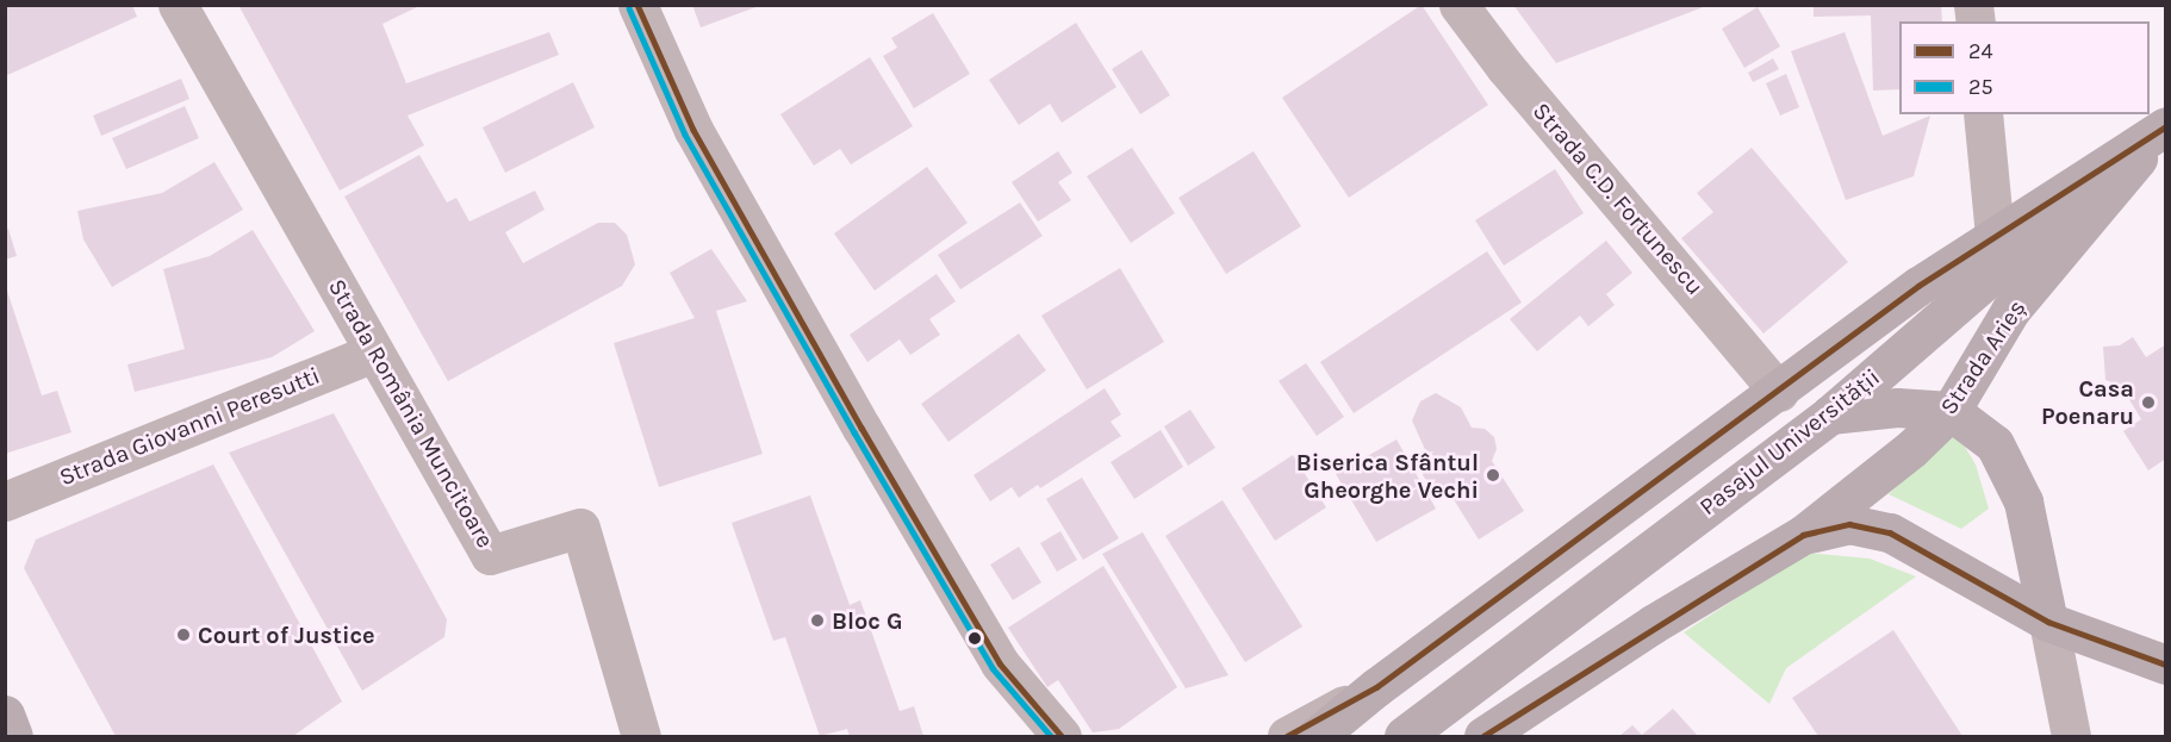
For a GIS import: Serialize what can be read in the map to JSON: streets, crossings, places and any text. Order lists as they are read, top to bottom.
{
  "streets": {
    "main road": ["Strada Arieș", "Pasajul Universității"],
    "street": ["Strada C.D. Fortunescu", "Strada România Muncitoare", "Strada Giovanni Peresutti"]
  },
  "crossings": [
    ["Strada Arieș", "Pasajul Universității"],
    ["Strada România Muncitoare", "Strada Giovanni Peresutti"]
  ],
  "places": [
    "Casa Poenaru",
    "Biserica Sfântul Gheorghe Vechi",
    "Bloc G",
    "Court of Justice"
  ],
  "lines": ["transit line 24", "transit line 25"],
  "legend": ["24", "25"]
}
